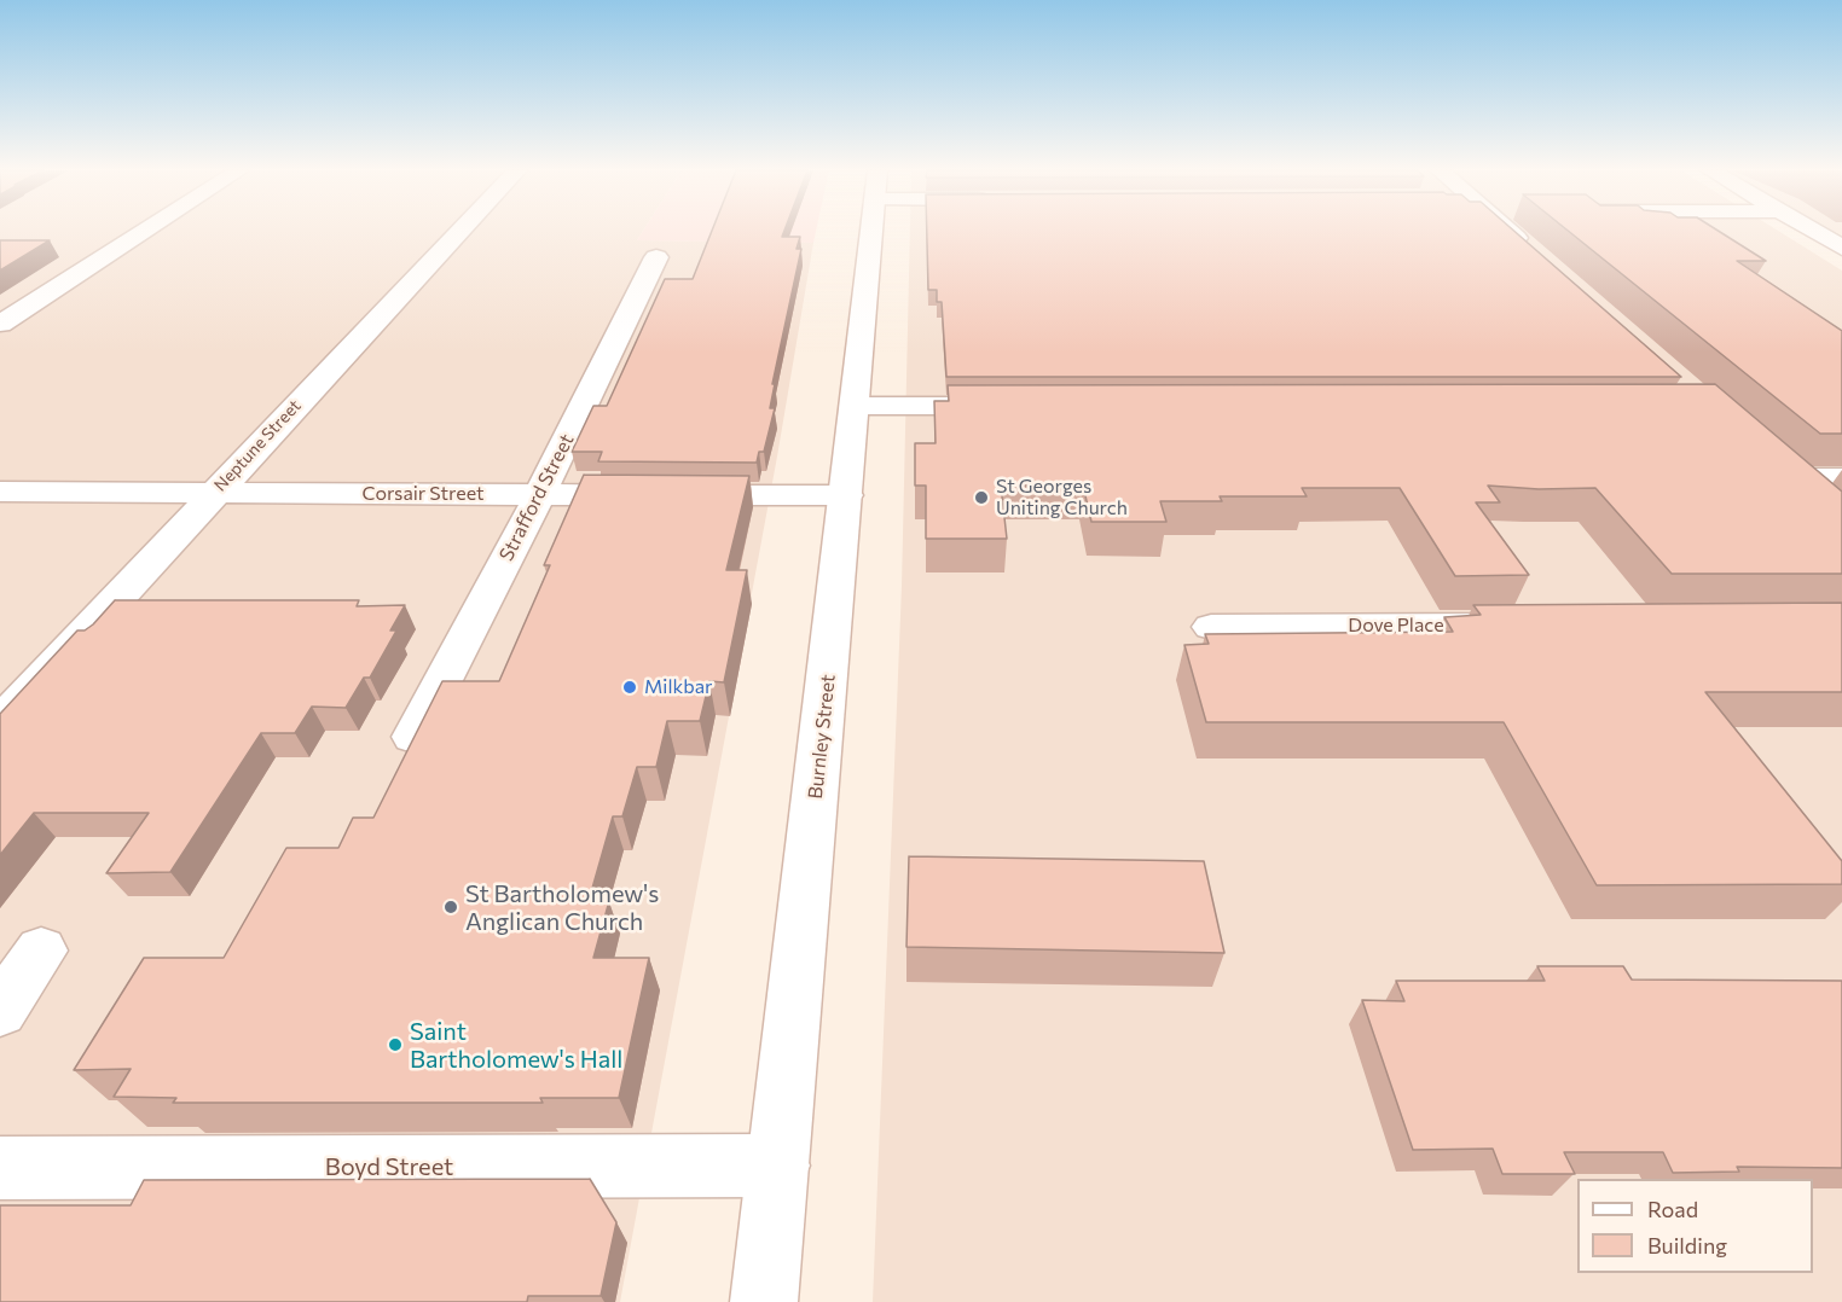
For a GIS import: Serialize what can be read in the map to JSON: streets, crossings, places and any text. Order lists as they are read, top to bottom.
{
  "streets": {
    "street": [
      "Neptune Street",
      "Corsair Street",
      "Strafford Street",
      "Dove Place",
      "Burnley Street",
      "Boyd Street"
    ]
  },
  "crossings": [
    ["Neptune Street", "Corsair Street"],
    ["Corsair Street", "Strafford Street"],
    ["Corsair Street", "Burnley Street"],
    ["Burnley Street", "Boyd Street"]
  ],
  "places": [
    "St Georges Uniting Church",
    "Milkbar",
    "St Bartholomew's Anglican Church",
    "Saint Bartholomew's Hall"
  ],
  "legend": ["Road", "Building"]
}
